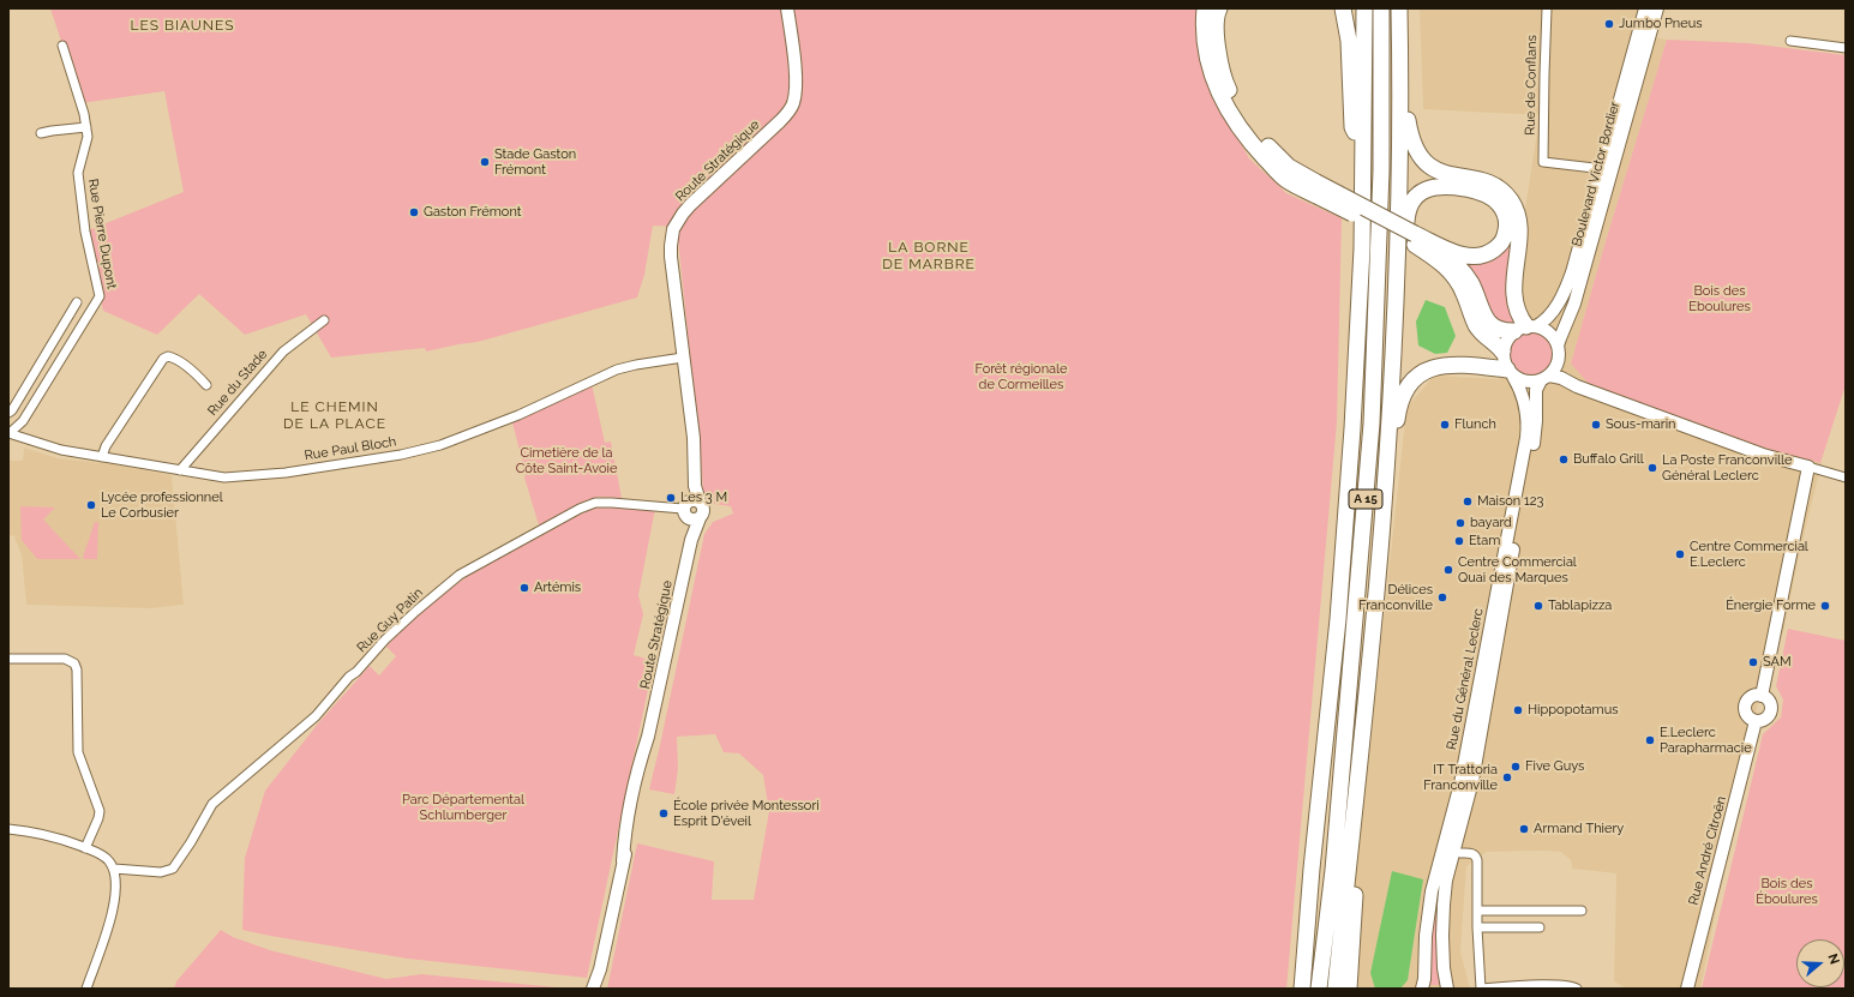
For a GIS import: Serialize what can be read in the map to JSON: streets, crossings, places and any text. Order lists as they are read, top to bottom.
{
  "streets": {
    "highway": ["A 15"],
    "main road": [
      "Route Stratégique",
      "Boulevard Victor Bordier",
      "Rue du Général Leclerc",
      "Rue André Citroën"
    ],
    "street": [
      "Rue de Conflans",
      "Rue Pierre Dupont",
      "Rue du Stade",
      "Rue Paul Bloch",
      "Rue Guy Patin"
    ]
  },
  "crossings": [
    ["Rue de Conflans", "Boulevard Victor Bordier"],
    ["Route Stratégique", "Rue Paul Bloch"],
    ["Route Stratégique", "Rue Guy Patin"],
    ["Boulevard Victor Bordier", "Rue du Général Leclerc"],
    ["Rue Pierre Dupont", "Rue Paul Bloch"],
    ["Rue du Stade", "Rue Paul Bloch"]
  ],
  "districts": ["LES BIAUNES", "LA BORNE DE MARBRE", "LE CHEMIN DE LA PLACE"],
  "parks": [
    "Bois des Eboulures",
    "Forêt régionale de Cormeilles",
    "Cimetière de la Côte Saint-Avoie",
    "Parc Départemental Schlumberger",
    "Bois des Éboulures"
  ],
  "places": [
    "Jumbo Pneus",
    "Stade Gaston Frémont",
    "Gaston Frémont",
    "Flunch",
    "Sous-marin",
    "Buffalo Grill",
    "La Poste Franconville Général Leclerc",
    "Les 3 M",
    "Maison 123",
    "Lycée professionnel Le Corbusier",
    "bayard",
    "Etam",
    "Centre Commercial E.Leclerc",
    "Centre Commercial Quai des Marques",
    "Artémis",
    "Délices Franconville",
    "Tablapizza",
    "Énergie Forme",
    "SAM",
    "Hippopotamus",
    "E.Leclerc Parapharmacie",
    "Five Guys",
    "IT Trattoria Franconville",
    "École privée Montessori Esprit D'éveil",
    "Armand Thiery"
  ],
  "north": "right"
}
